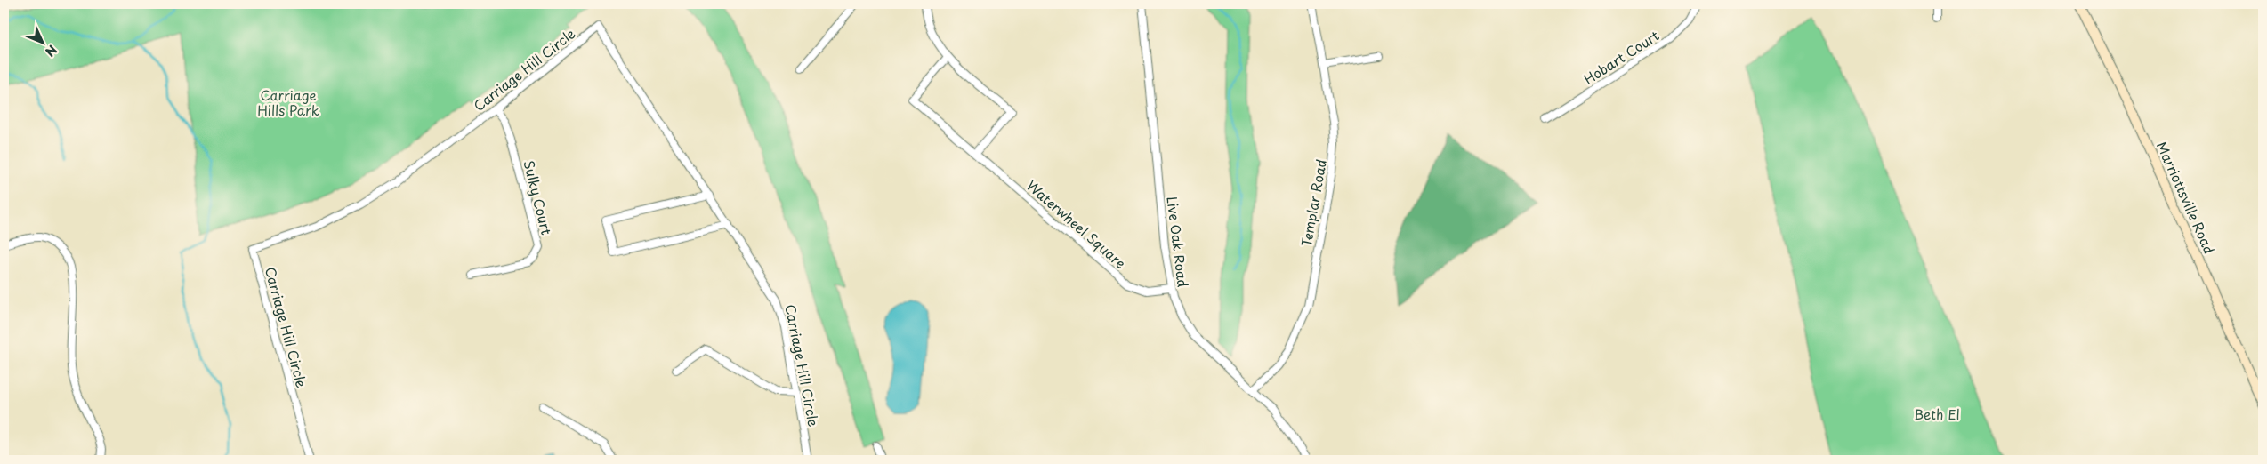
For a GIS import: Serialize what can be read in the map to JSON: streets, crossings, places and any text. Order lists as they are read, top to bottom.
{
  "streets": {
    "main road": ["Marriottsville Road"],
    "street": [
      "Hobart Court",
      "Carriage Hill Circle",
      "Sulky Court",
      "Templar Road",
      "Waterwheel Square",
      "Live Oak Road"
    ]
  },
  "crossings": [
    ["Carriage Hill Circle", "Sulky Court"],
    ["Templar Road", "Live Oak Road"],
    ["Waterwheel Square", "Live Oak Road"]
  ],
  "parks": ["Carriage Hills Park", "Beth El"],
  "north": "bottom right"
}
